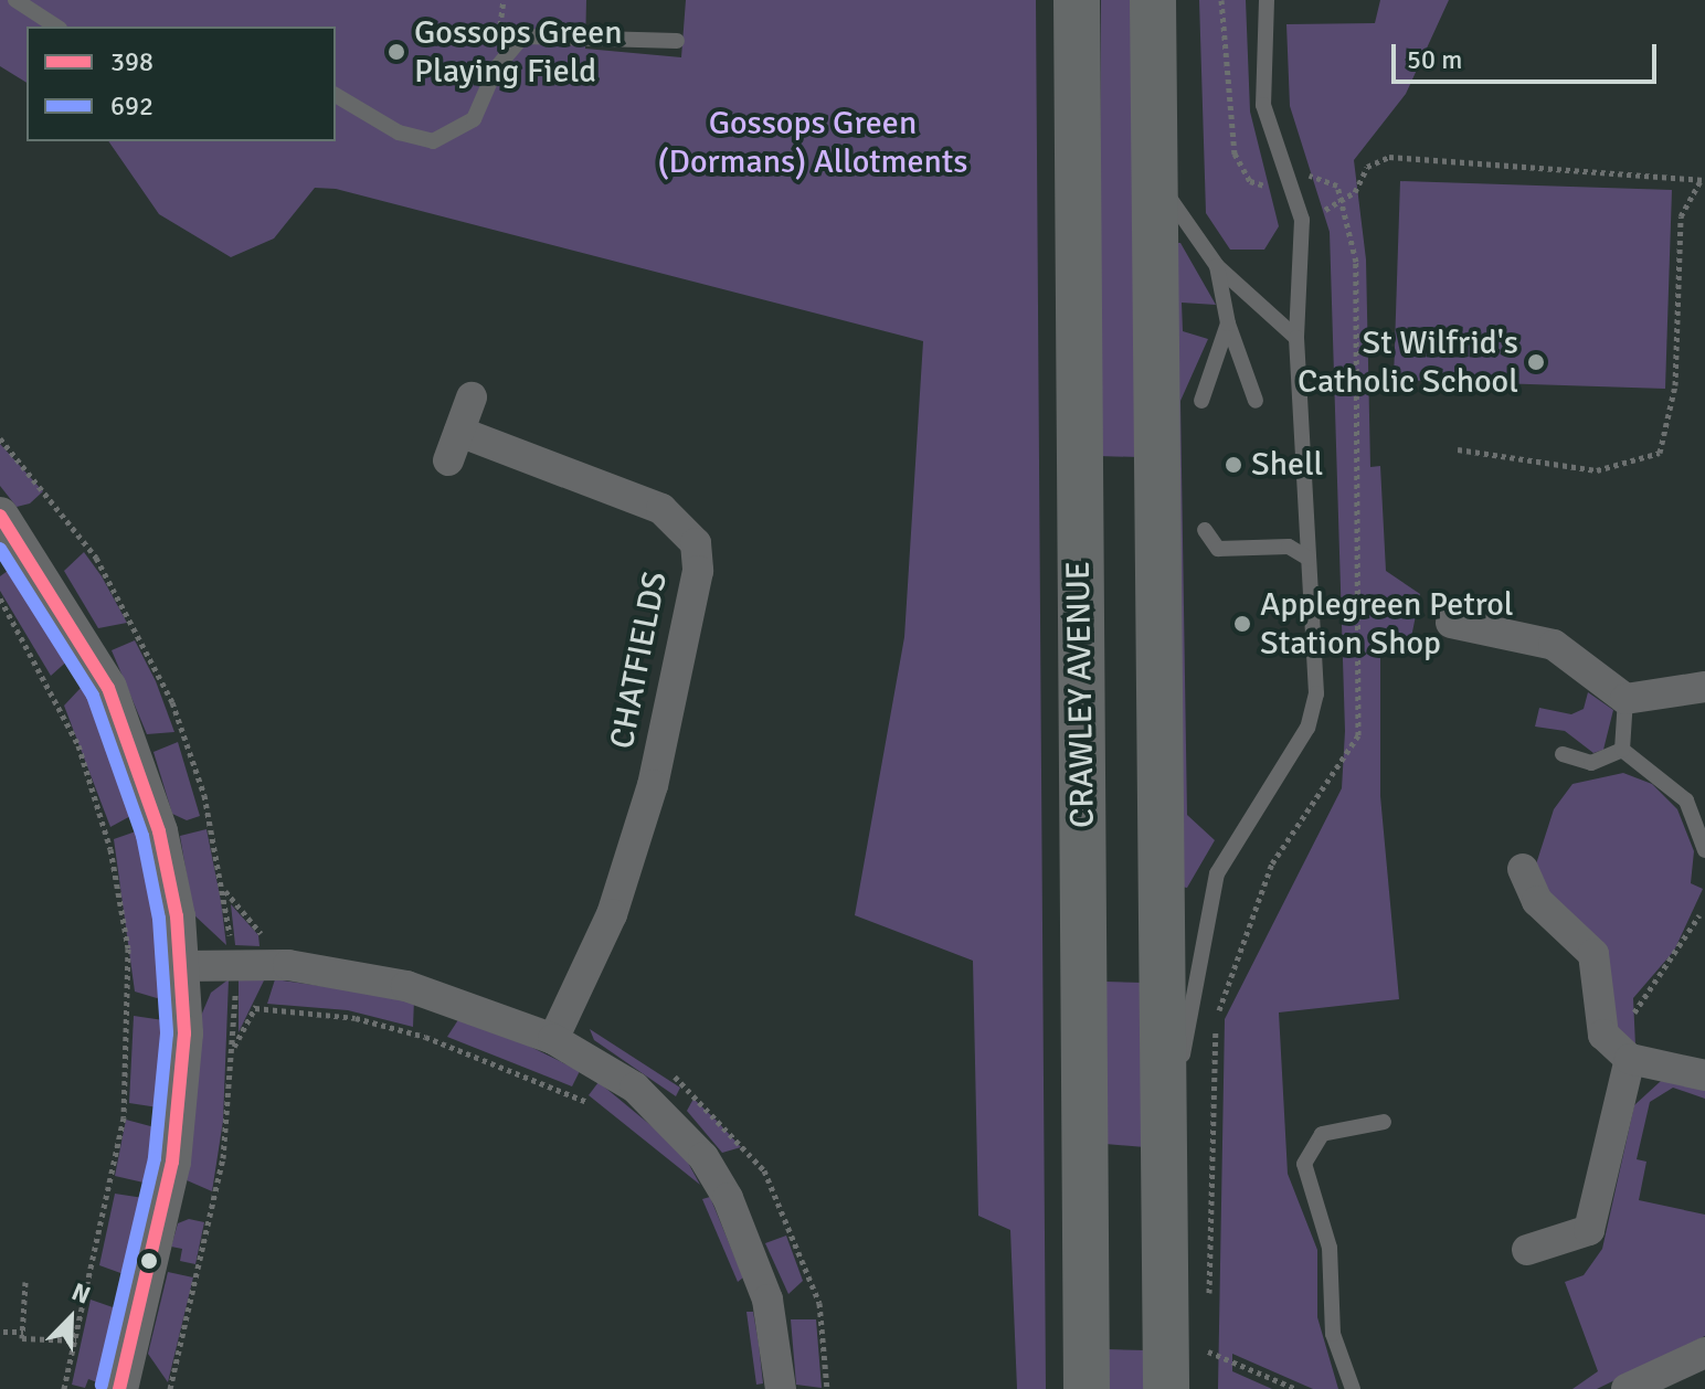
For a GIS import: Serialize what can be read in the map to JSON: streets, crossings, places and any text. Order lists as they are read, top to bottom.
{
  "streets": {
    "main road": ["CRAWLEY AVENUE"],
    "street": ["CHATFIELDS"]
  },
  "parks": ["Gossops Green (Dormans) Allotments"],
  "places": [
    "Gossops Green Playing Field",
    "St Wilfrid's Catholic School",
    "Shell",
    "Applegreen Petrol Station Shop"
  ],
  "lines": ["transit line 398", "transit line 692"],
  "legend": ["398", "692"],
  "scale_bar": "50 m",
  "north": "top right"
}
